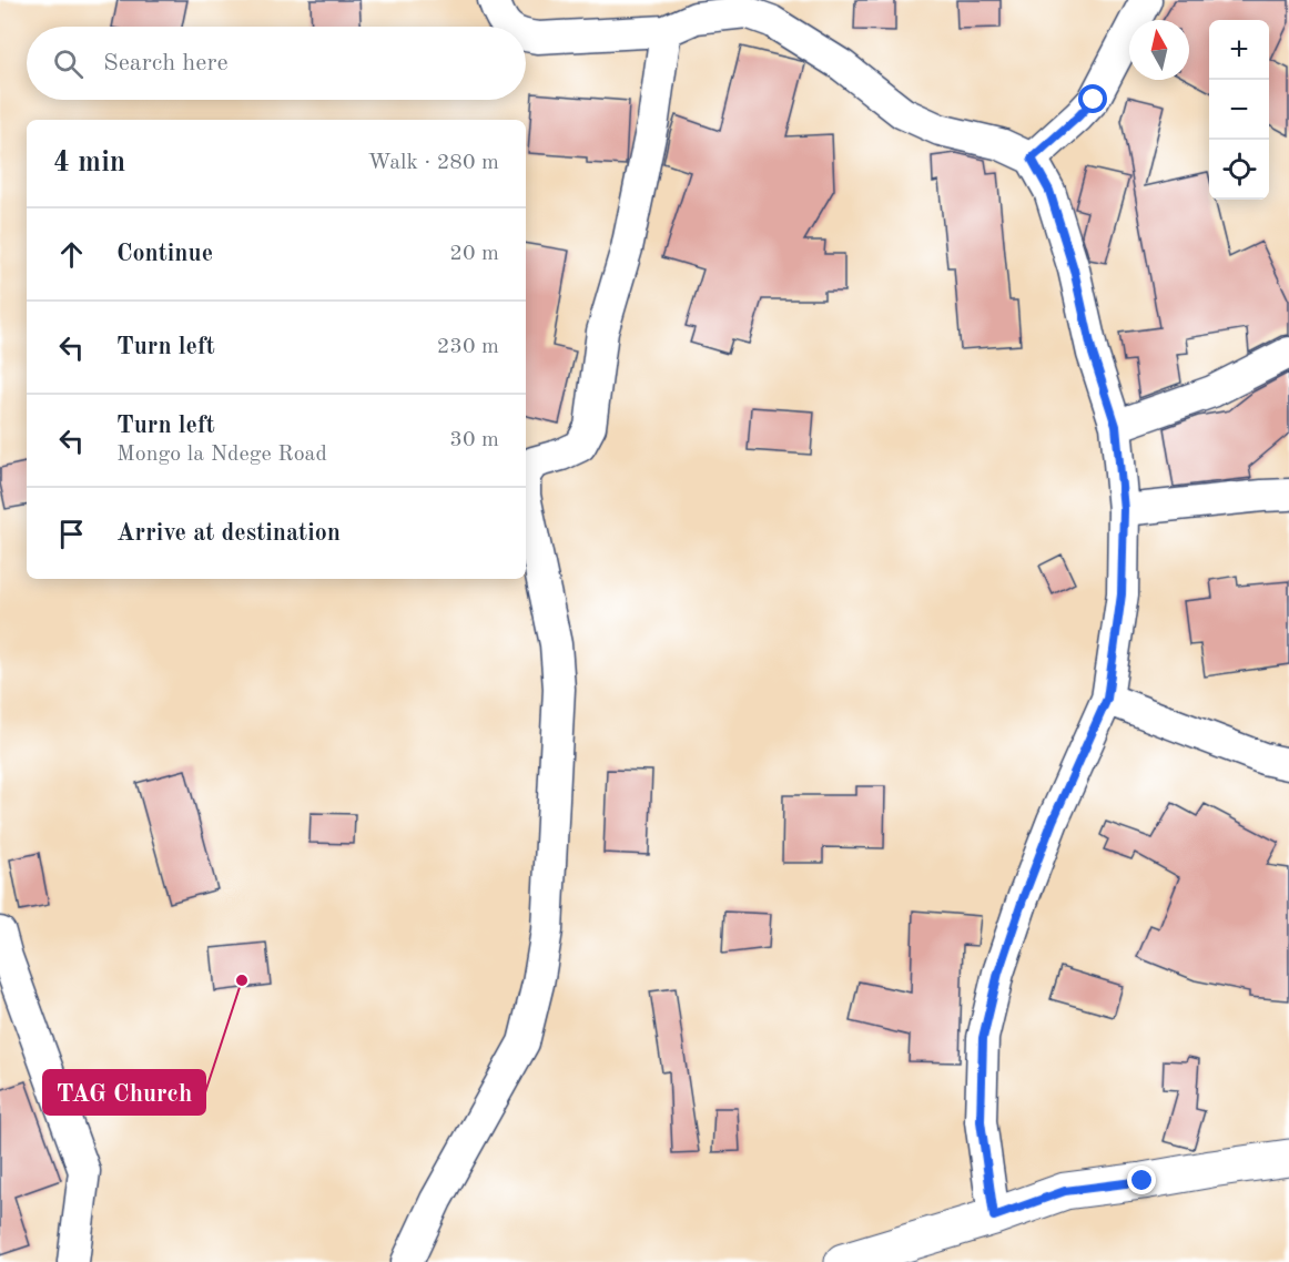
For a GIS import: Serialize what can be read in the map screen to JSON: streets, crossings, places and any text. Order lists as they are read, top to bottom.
{
  "places": ["TAG Church"],
  "north": "top",
  "page": {
    "map_buttons": ["+", "−"],
    "search": "Search here",
    "heading": ["4 min", "Walk · 280 m"],
    "list": [
      ["Continue", "20 m"],
      ["Turn left", "230 m"],
      ["Turn left", "Mongo la Ndege Road", "30 m"],
      "Arrive at destination"
    ]
  }
}
